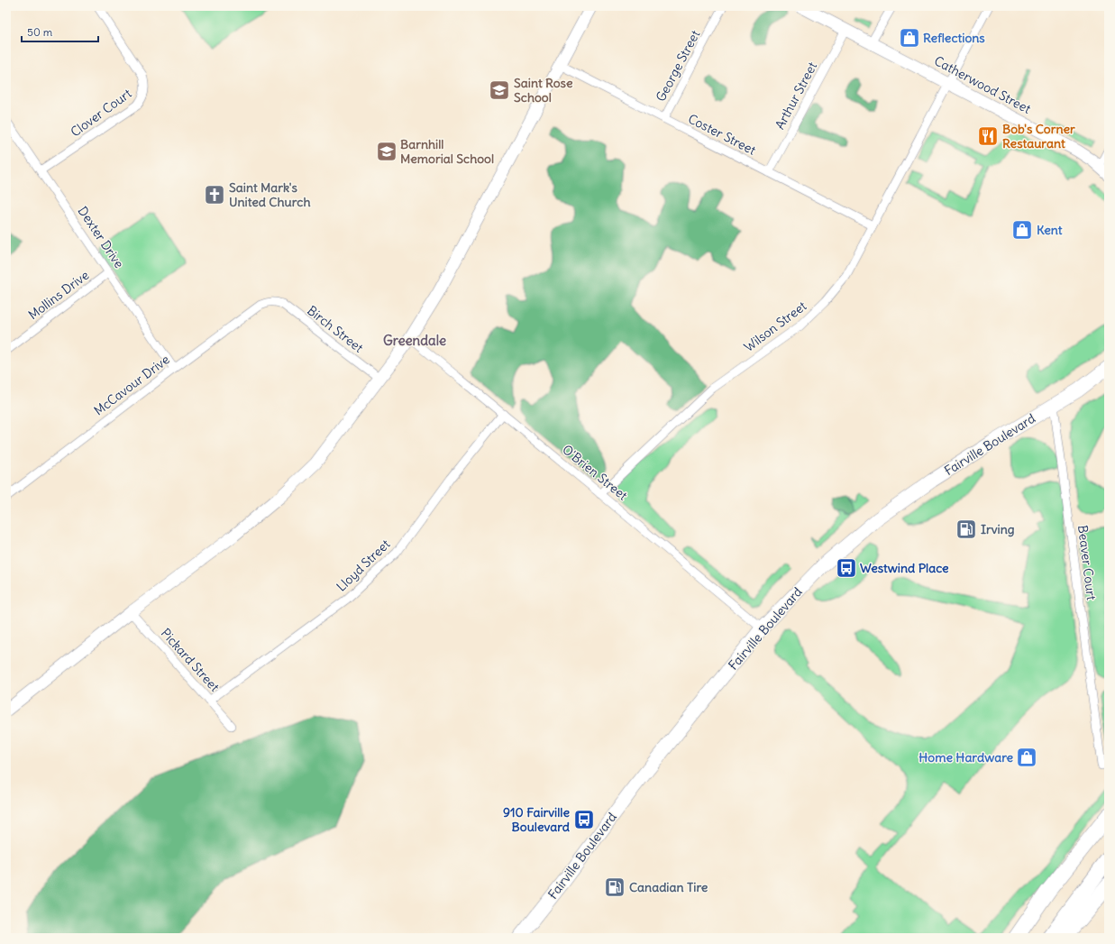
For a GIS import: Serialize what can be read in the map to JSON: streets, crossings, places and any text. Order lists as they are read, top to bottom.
{
  "streets": {
    "main road": ["Catherwood Street", "Fairville Boulevard"],
    "street": [
      "George Street",
      "Arthur Street",
      "Clover Court",
      "Coster Street",
      "Dexter Drive",
      "Mollins Drive",
      "Wilson Street",
      "Birch Street",
      "McCavour Drive",
      "O'Brien Street",
      "Beaver Court",
      "Lloyd Street",
      "Pickard Street"
    ]
  },
  "crossings": [
    ["George Street", "Coster Street"],
    ["Catherwood Street", "Arthur Street"],
    ["Catherwood Street", "Wilson Street"],
    ["Arthur Street", "Coster Street"],
    ["Clover Court", "Dexter Drive"],
    ["Coster Street", "Wilson Street"],
    ["Dexter Drive", "Mollins Drive"],
    ["Dexter Drive", "McCavour Drive"],
    ["Wilson Street", "O'Brien Street"],
    ["Birch Street", "McCavour Drive"],
    ["Fairville Boulevard", "O'Brien Street"],
    ["Fairville Boulevard", "Beaver Court"],
    ["O'Brien Street", "Lloyd Street"],
    ["Lloyd Street", "Pickard Street"]
  ],
  "districts": ["Greendale"],
  "places": {
    "shop": ["Reflections", "Kent", "Home Hardware"],
    "school or university": ["Saint Rose School", "Barnhill Memorial School"],
    "restaurant": ["Bob's Corner Restaurant"],
    "church": ["Saint Mark's United Church"],
    "fuel station": ["Irving", "Canadian Tire"],
    "bus stop": ["Westwind Place", "910 Fairville Boulevard"]
  },
  "scale_bar": "50 m"
}
